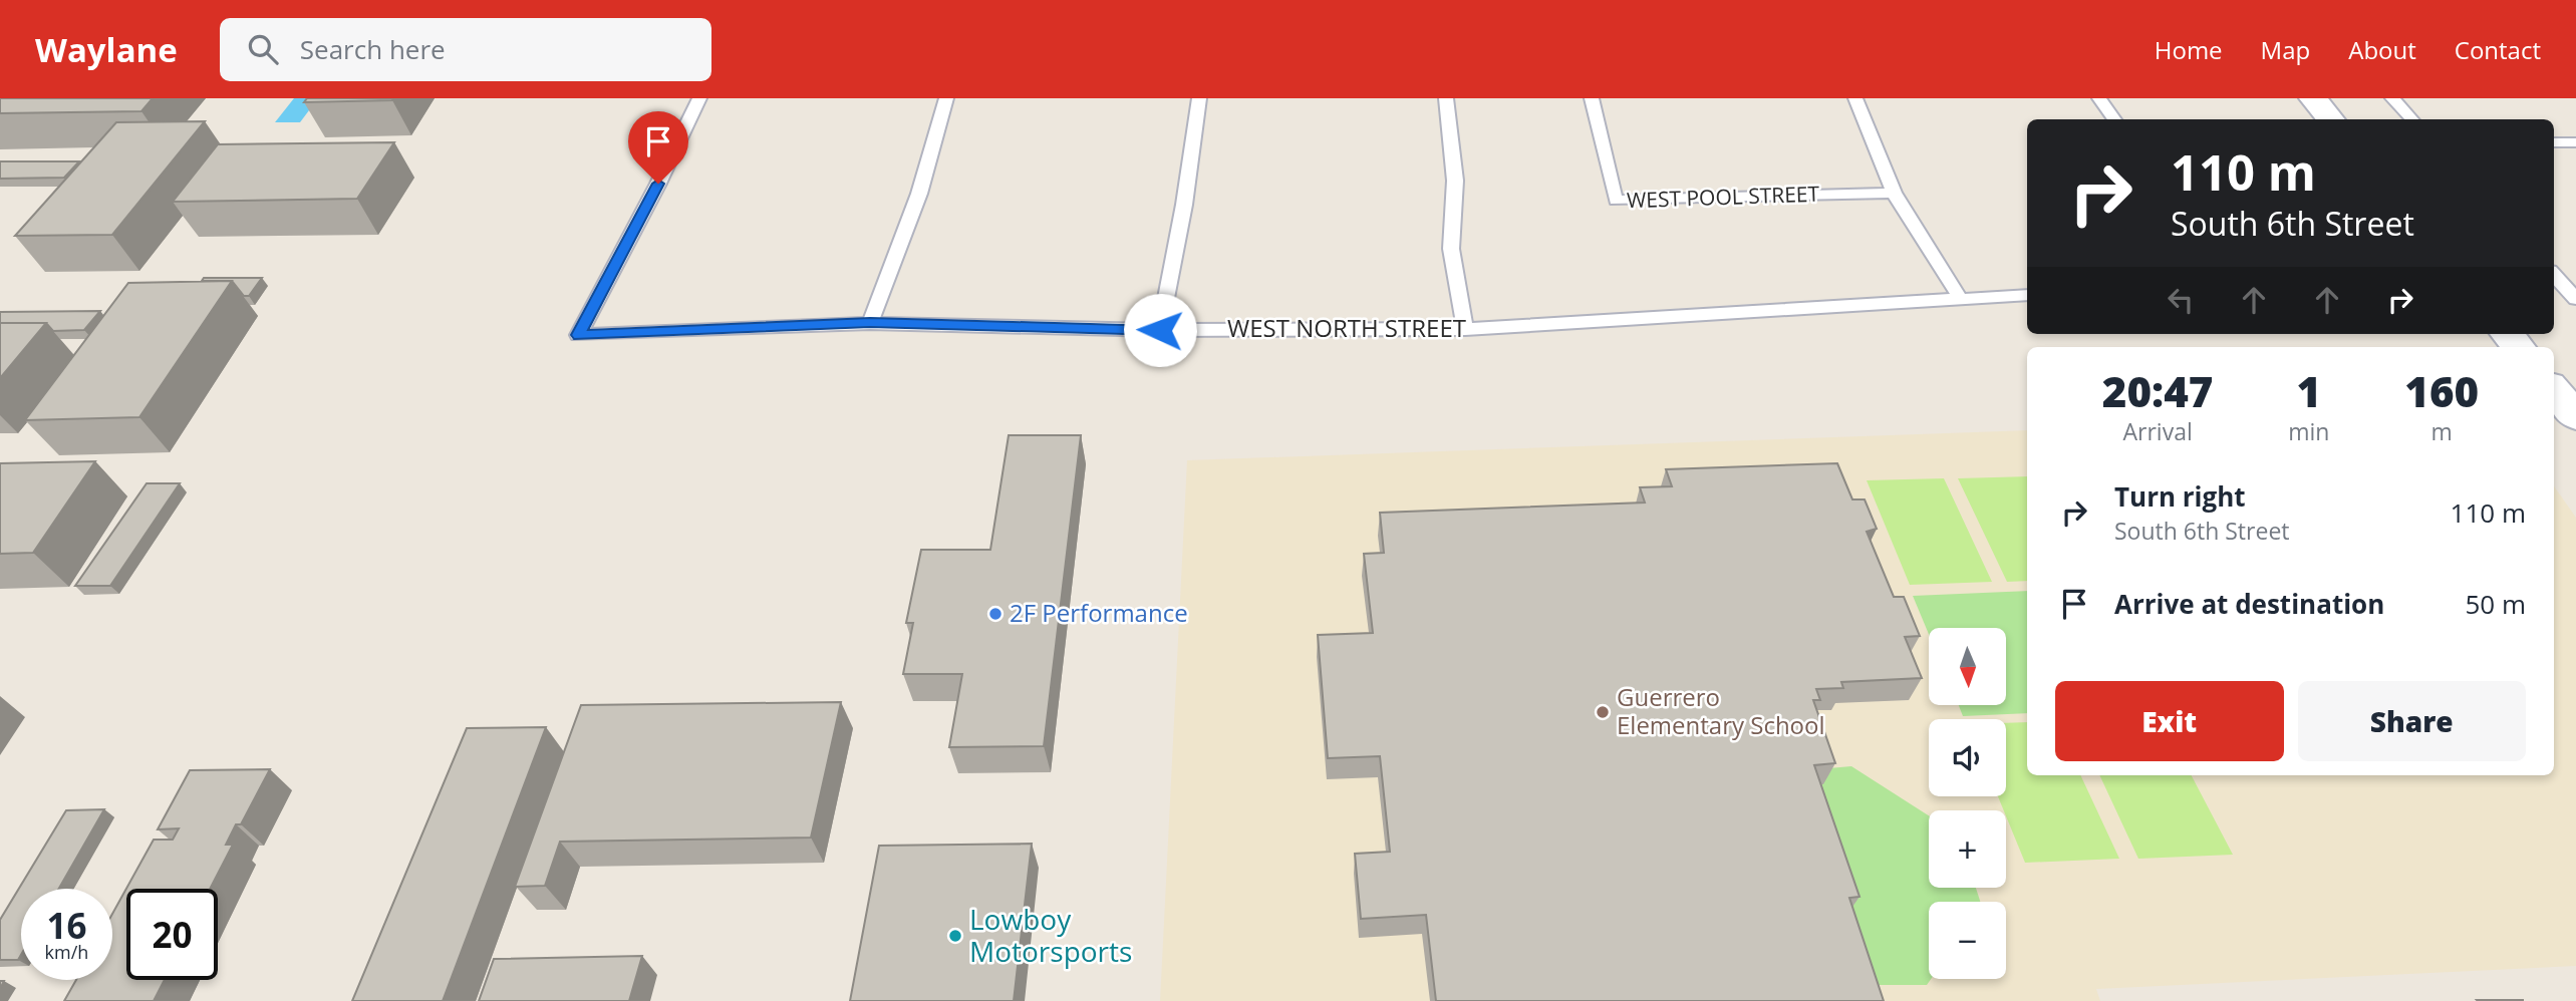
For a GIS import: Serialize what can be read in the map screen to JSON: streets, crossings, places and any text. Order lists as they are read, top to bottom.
{
  "streets": {
    "lane": ["WEST POOL STREET", "WEST NORTH STREET"]
  },
  "places": ["2F Performance", "Guerrero Elementary School", "Lowboy Motorsports"],
  "north": "bottom",
  "page": {
    "header": "Waylane",
    "search": "Search here",
    "nav": [
      "Home",
      "Map",
      "About",
      "Contact"
    ],
    "turn": ["110 m", "South 6th Street"],
    "eta": [
      "20:47",
      "Arrival",
      "1",
      "min",
      "160",
      "m"
    ],
    "list": [
      {
        "name": "Turn right",
        "note": "South 6th Street",
        "value": "110 m"
      },
      {
        "name": "Arrive at destination",
        "value": "50 m"
      }
    ],
    "map_buttons": ["+", "−"],
    "buttons": ["Exit", "Share"],
    "speed": "16 km/h",
    "limit": "20"
  }
}
